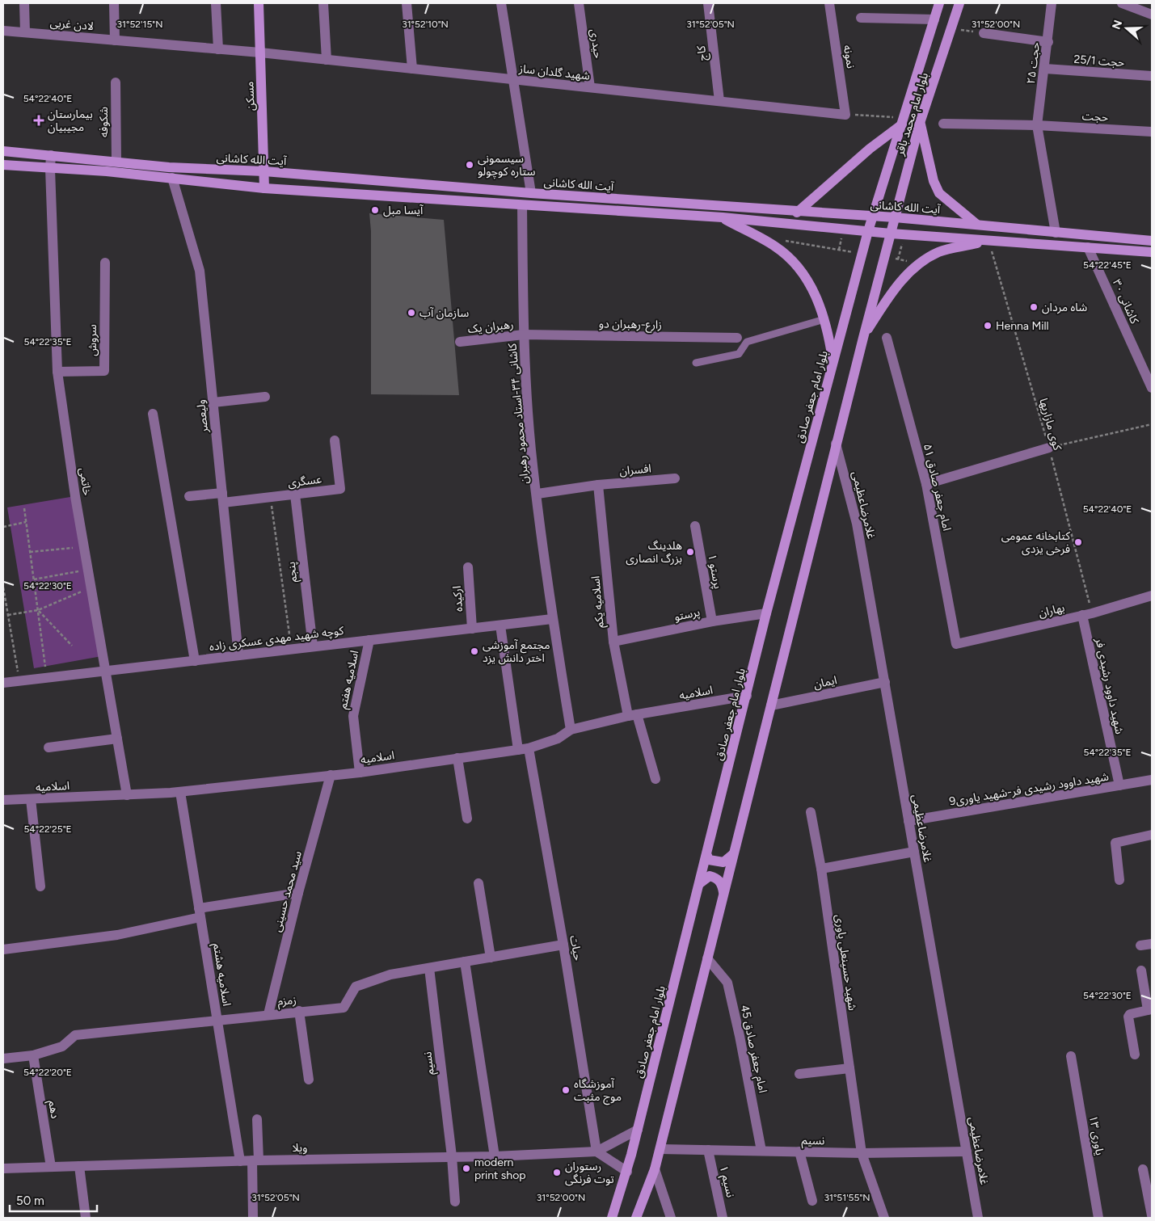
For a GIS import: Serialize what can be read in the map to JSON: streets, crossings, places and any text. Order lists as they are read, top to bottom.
{
  "streets": {
    "main road": [
      "مسکن",
      "بلوار امام محمد باقر",
      "آیت الله کاشانی",
      "بلوار امام جعفر صادق"
    ],
    "street": [
      "لادن غربی",
      "حیدری",
      "کاج",
      "نمونه",
      "حجت 25/1",
      "حجت ۲۵",
      "شهید گلدان ساز",
      "حجت",
      "شکوفه",
      "کاشانی ۳۰",
      "زارع-رهبران دو",
      "رهبران یک",
      "سروش",
      "کاشانی ۳۴-استاد محمود رهبران",
      "ولیعصر",
      "افسران",
      "عسگری",
      "خاتمی",
      "امام جعفر صادق ۵۱",
      "غلامرضاعظیمی",
      "پرستو ۱",
      "پنجم",
      "ارکیده",
      "اسلامیه یکم",
      "بهاران",
      "پرستو",
      "کوچه شهید مهدی عسکری زاده",
      "اسلامیه هفتم",
      "ایمان",
      "شهید داوود رشیدی فر",
      "اسلامیه",
      "شهید داوود رشیدی فر-شهید یاوری9",
      "سید محمد حسینی",
      "حیات",
      "شهید حسینعلی یاوری",
      "اسلامیه هشتم",
      "زمزم",
      "امام جعفر صادق 45",
      "نسیم",
      "دهم",
      "یاوری ۱۳",
      "ویلا",
      "نسیم ۱"
    ],
    "path": ["کوی مازاریها"]
  },
  "crossings": [
    ["لادن غربی", "شهید گلدان ساز"],
    ["لادن غربی", "مسکن"],
    ["حیدری", "شهید گلدان ساز"],
    ["کاج", "شهید گلدان ساز"],
    ["نمونه", "شهید گلدان ساز"],
    ["حجت 25/1", "حجت ۲۵"],
    ["حجت ۲۵", "حجت"],
    ["شهید گلدان ساز", "مسکن"],
    ["مسکن", "آیت الله کاشانی"],
    ["بلوار امام محمد باقر", "آیت الله کاشانی"],
    ["بلوار امام محمد باقر", "بلوار امام جعفر صادق"],
    ["شکوفه", "آیت الله کاشانی"],
    ["آیت الله کاشانی", "بلوار امام جعفر صادق"],
    ["آیت الله کاشانی", "خاتمی"],
    ["زارع-رهبران دو", "رهبران یک"],
    ["زارع-رهبران دو", "کاشانی ۳۴-استاد محمود رهبران"],
    ["رهبران یک", "کاشانی ۳۴-استاد محمود رهبران"],
    ["سروش", "خاتمی"],
    ["بلوار امام جعفر صادق", "پرستو"],
    ["بلوار امام جعفر صادق", "اسلامیه"],
    ["بلوار امام جعفر صادق", "ویلا"],
    ["کاشانی ۳۴-استاد محمود رهبران", "افسران"],
    ["کاشانی ۳۴-استاد محمود رهبران", "کوچه شهید مهدی عسکری زاده"],
    ["کاشانی ۳۴-استاد محمود رهبران", "اسلامیه"],
    ["ولیعصر", "عسگری"],
    ["ولیعصر", "کوچه شهید مهدی عسکری زاده"],
    ["کوی مازاریها", "بهاران"],
    ["کوی مازاریها", "شهید داوود رشیدی فر"],
    ["افسران", "اسلامیه یکم"],
    ["عسگری", "پنجم"],
    ["خاتمی", "کوچه شهید مهدی عسکری زاده"],
    ["خاتمی", "اسلامیه"],
    ["امام جعفر صادق ۵۱", "بهاران"],
    ["غلامرضاعظیمی", "ایمان"],
    ["غلامرضاعظیمی", "شهید داوود رشیدی فر-شهید یاوری9"],
    ["غلامرضاعظیمی", "نسیم"],
    ["پرستو ۱", "پرستو"],
    ["پنجم", "کوچه شهید مهدی عسکری زاده"],
    ["ارکیده", "کوچه شهید مهدی عسکری زاده"],
    ["اسلامیه یکم", "پرستو"],
    ["اسلامیه یکم", "اسلامیه"],
    ["بهاران", "شهید داوود رشیدی فر"],
    ["کوچه شهید مهدی عسکری زاده", "اسلامیه هفتم"],
    ["اسلامیه هفتم", "اسلامیه"],
    ["شهید داوود رشیدی فر", "شهید داوود رشیدی فر-شهید یاوری9"],
    ["اسلامیه", "سید محمد حسینی"],
    ["اسلامیه", "حیات"],
    ["اسلامیه", "اسلامیه هشتم"],
    ["سید محمد حسینی", "زمزم"],
    ["حیات", "زمزم"],
    ["حیات", "ویلا"],
    ["شهید حسینعلی یاوری", "نسیم"],
    ["اسلامیه هشتم", "زمزم"],
    ["اسلامیه هشتم", "ویلا"],
    ["زمزم", "نسیم"],
    ["زمزم", "دهم"],
    ["امام جعفر صادق 45", "نسیم"],
    ["نسیم", "ویلا"],
    ["نسیم", "نسیم ۱"],
    ["دهم", "ویلا"]
  ],
  "places": {
    "health": ["بیمارستان مجیبیان"],
    "other": [
      "سیسمونی ستاره کوچولو",
      "آیسا مبل",
      "شاه مردان",
      "سازمان آب",
      "Henna Mill",
      "کتابخانه عمومی فرخی یزدی",
      "هلدینگ بزرگ انصاری",
      "مجتمع آموزشی اختر دانش یزد",
      "آموزشگاه موج مثبت",
      "modern print shop",
      "رستوران توت فرنگی"
    ]
  },
  "scale_bar": "50 m",
  "north": "left",
  "coordinates": [
    "31°52'05\"N",
    "31°52'00\"N",
    "31°52'15\"N",
    "31°52'10\"N",
    "54°22'40\"E",
    "54°22'45\"E",
    "54°22'35\"E",
    "54°22'30\"E",
    "54°22'25\"E",
    "54°22'20\"E",
    "31°51'55\"N"
  ]
}
